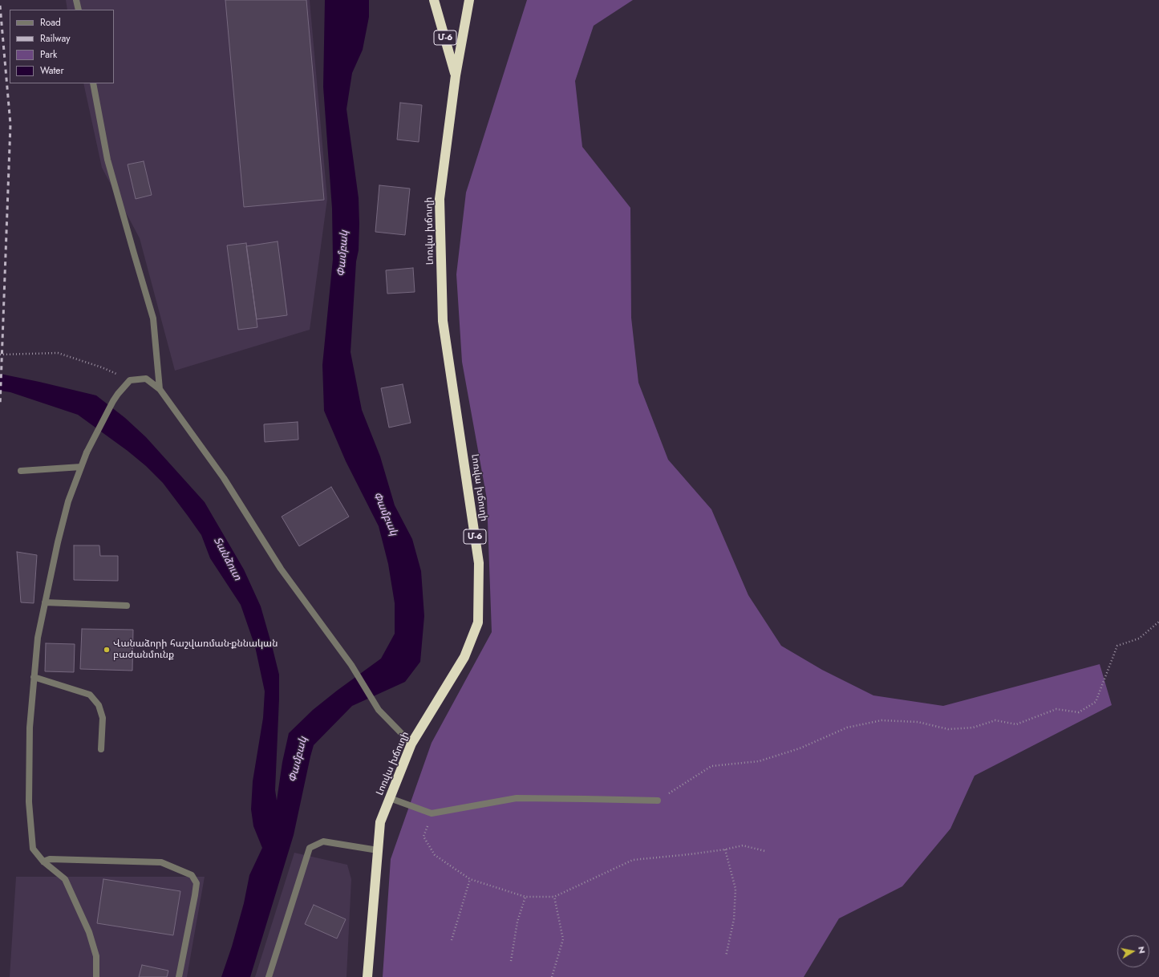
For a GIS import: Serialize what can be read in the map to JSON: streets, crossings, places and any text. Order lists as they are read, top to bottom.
{
  "streets": {
    "highway": ["Մ-6", "Լոռվա խճուղի"]
  },
  "crossings": [
    ["Մ-6", "Լոռվա խճուղի"]
  ],
  "water": ["Փամբակ", "Տանձուտ"],
  "places": ["Վանաձորի հաշվառման-քննական բաժանմունք"],
  "legend": [
    "Road",
    "Railway",
    "Park",
    "Water"
  ],
  "north": "right"
}
